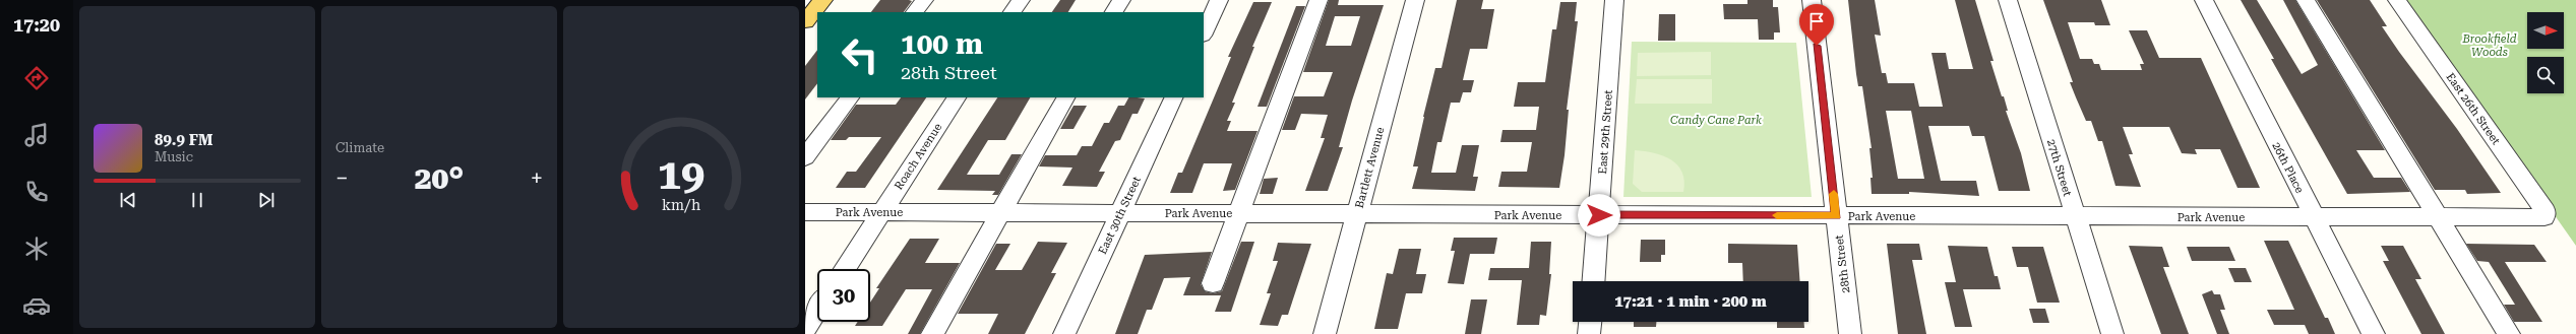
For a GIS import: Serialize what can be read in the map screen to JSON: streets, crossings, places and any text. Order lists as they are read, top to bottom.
{
  "streets": {
    "street": [
      "East 26th Street",
      "East 29th Street",
      "Roach Avenue",
      "Bartlett Avenue",
      "27th Street",
      "26th Place",
      "Park Avenue",
      "East 30th Street",
      "28th Street"
    ]
  },
  "crossings": [
    ["East 26th Street", "Park Avenue"],
    ["East 29th Street", "Park Avenue"],
    ["Roach Avenue", "Park Avenue"],
    ["Bartlett Avenue", "Park Avenue"],
    ["27th Street", "Park Avenue"],
    ["26th Place", "Park Avenue"],
    ["Park Avenue", "East 30th Street"],
    ["Park Avenue", "28th Street"]
  ],
  "parks": ["Brookfield Woods", "Candy Cane Park"],
  "north": "right",
  "page": {
    "tabs": "17:20",
    "tile": "Climate",
    "turn": ["100 m", "28th Street"],
    "song": ["89.9 FM", "Music"],
    "heat": ["−", "20°", "+"],
    "limit": "30",
    "trip": "17:21 · 1 min · 200 m",
    "gauge": ["19", "km/h"]
  }
}
